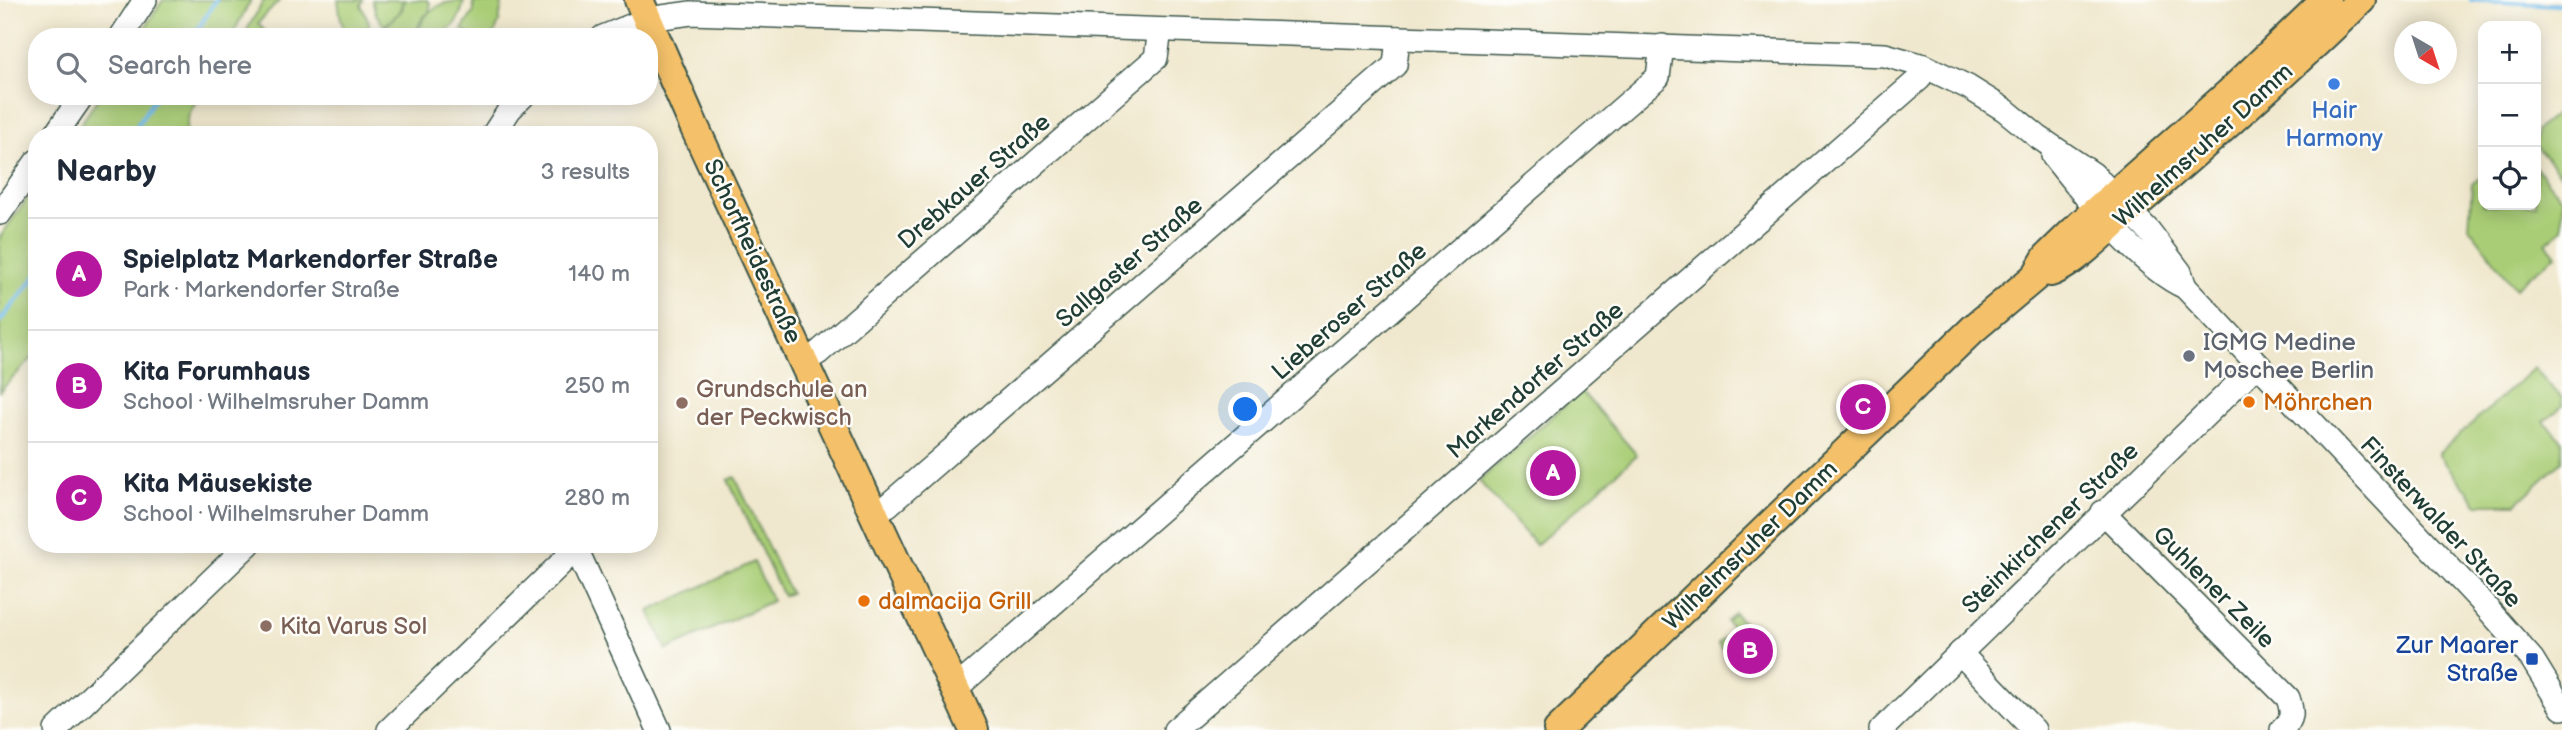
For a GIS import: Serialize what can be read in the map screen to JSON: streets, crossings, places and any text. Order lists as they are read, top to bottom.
{
  "streets": {
    "main road": ["Wilhelmsruher Damm", "Schorfheidestraße"],
    "street": [
      "Drebkauer Straße",
      "Sallgaster Straße",
      "Lieberoser Straße",
      "Markendorfer Straße",
      "Finsterwalder Straße",
      "Steinkirchener Straße",
      "Guhlener Zeile"
    ]
  },
  "crossings": [
    ["Wilhelmsruher Damm", "Finsterwalder Straße"],
    ["Drebkauer Straße", "Schorfheidestraße"],
    ["Drebkauer Straße", "Finsterwalder Straße"],
    ["Schorfheidestraße", "Sallgaster Straße"],
    ["Schorfheidestraße", "Lieberoser Straße"],
    ["Schorfheidestraße", "Finsterwalder Straße"],
    ["Sallgaster Straße", "Finsterwalder Straße"],
    ["Lieberoser Straße", "Finsterwalder Straße"],
    ["Markendorfer Straße", "Finsterwalder Straße"],
    ["Finsterwalder Straße", "Steinkirchener Straße"],
    ["Steinkirchener Straße", "Guhlener Zeile"]
  ],
  "places": {
    "other": [
      "Hair Harmony",
      "IGMG Medine Moschee Berlin",
      "Möhrchen",
      "Grundschule an der Peckwisch",
      "dalmacija Grill",
      "Kita Varus Sol"
    ],
    "transit": ["Zur Maarer Straße"]
  },
  "north": "bottom right",
  "page": {
    "map_buttons": ["+", "−"],
    "search": "Search here",
    "heading": ["Nearby", "3 results"],
    "list": [
      {
        "mark": "A",
        "name": "Spielplatz Markendorfer Straße",
        "note": "Park · Markendorfer Straße",
        "value": "140 m"
      },
      {
        "mark": "B",
        "name": "Kita Forumhaus",
        "note": "School · Wilhelmsruher Damm",
        "value": "250 m"
      },
      {
        "mark": "C",
        "name": "Kita Mäusekiste",
        "note": "School · Wilhelmsruher Damm",
        "value": "280 m"
      }
    ],
    "pins": ["C", "A", "B"]
  }
}
